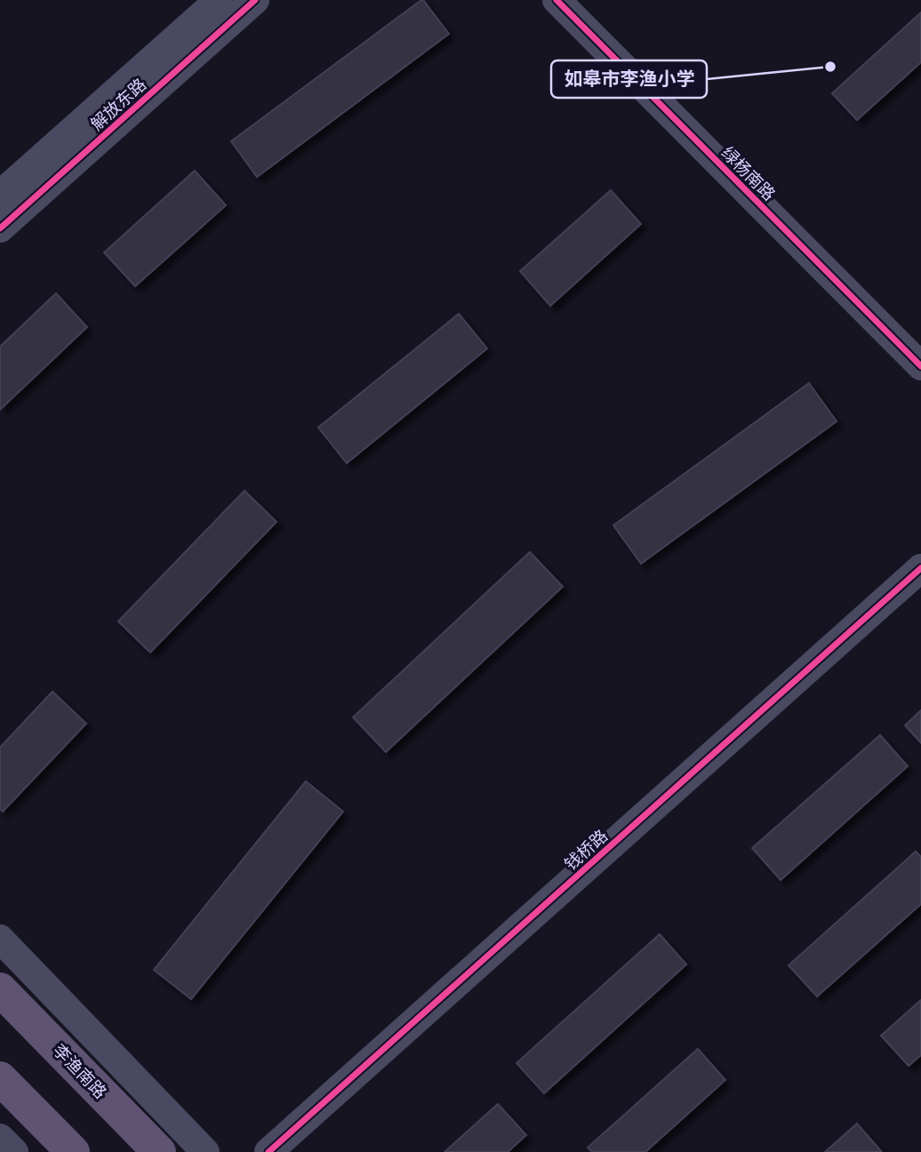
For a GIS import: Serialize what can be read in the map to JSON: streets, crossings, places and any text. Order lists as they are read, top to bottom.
{
  "streets": {
    "main road": ["李渔南路"],
    "street": ["解放东路", "绿杨南路", "钱桥路"]
  },
  "places": ["如皋市李渔小学"]
}
